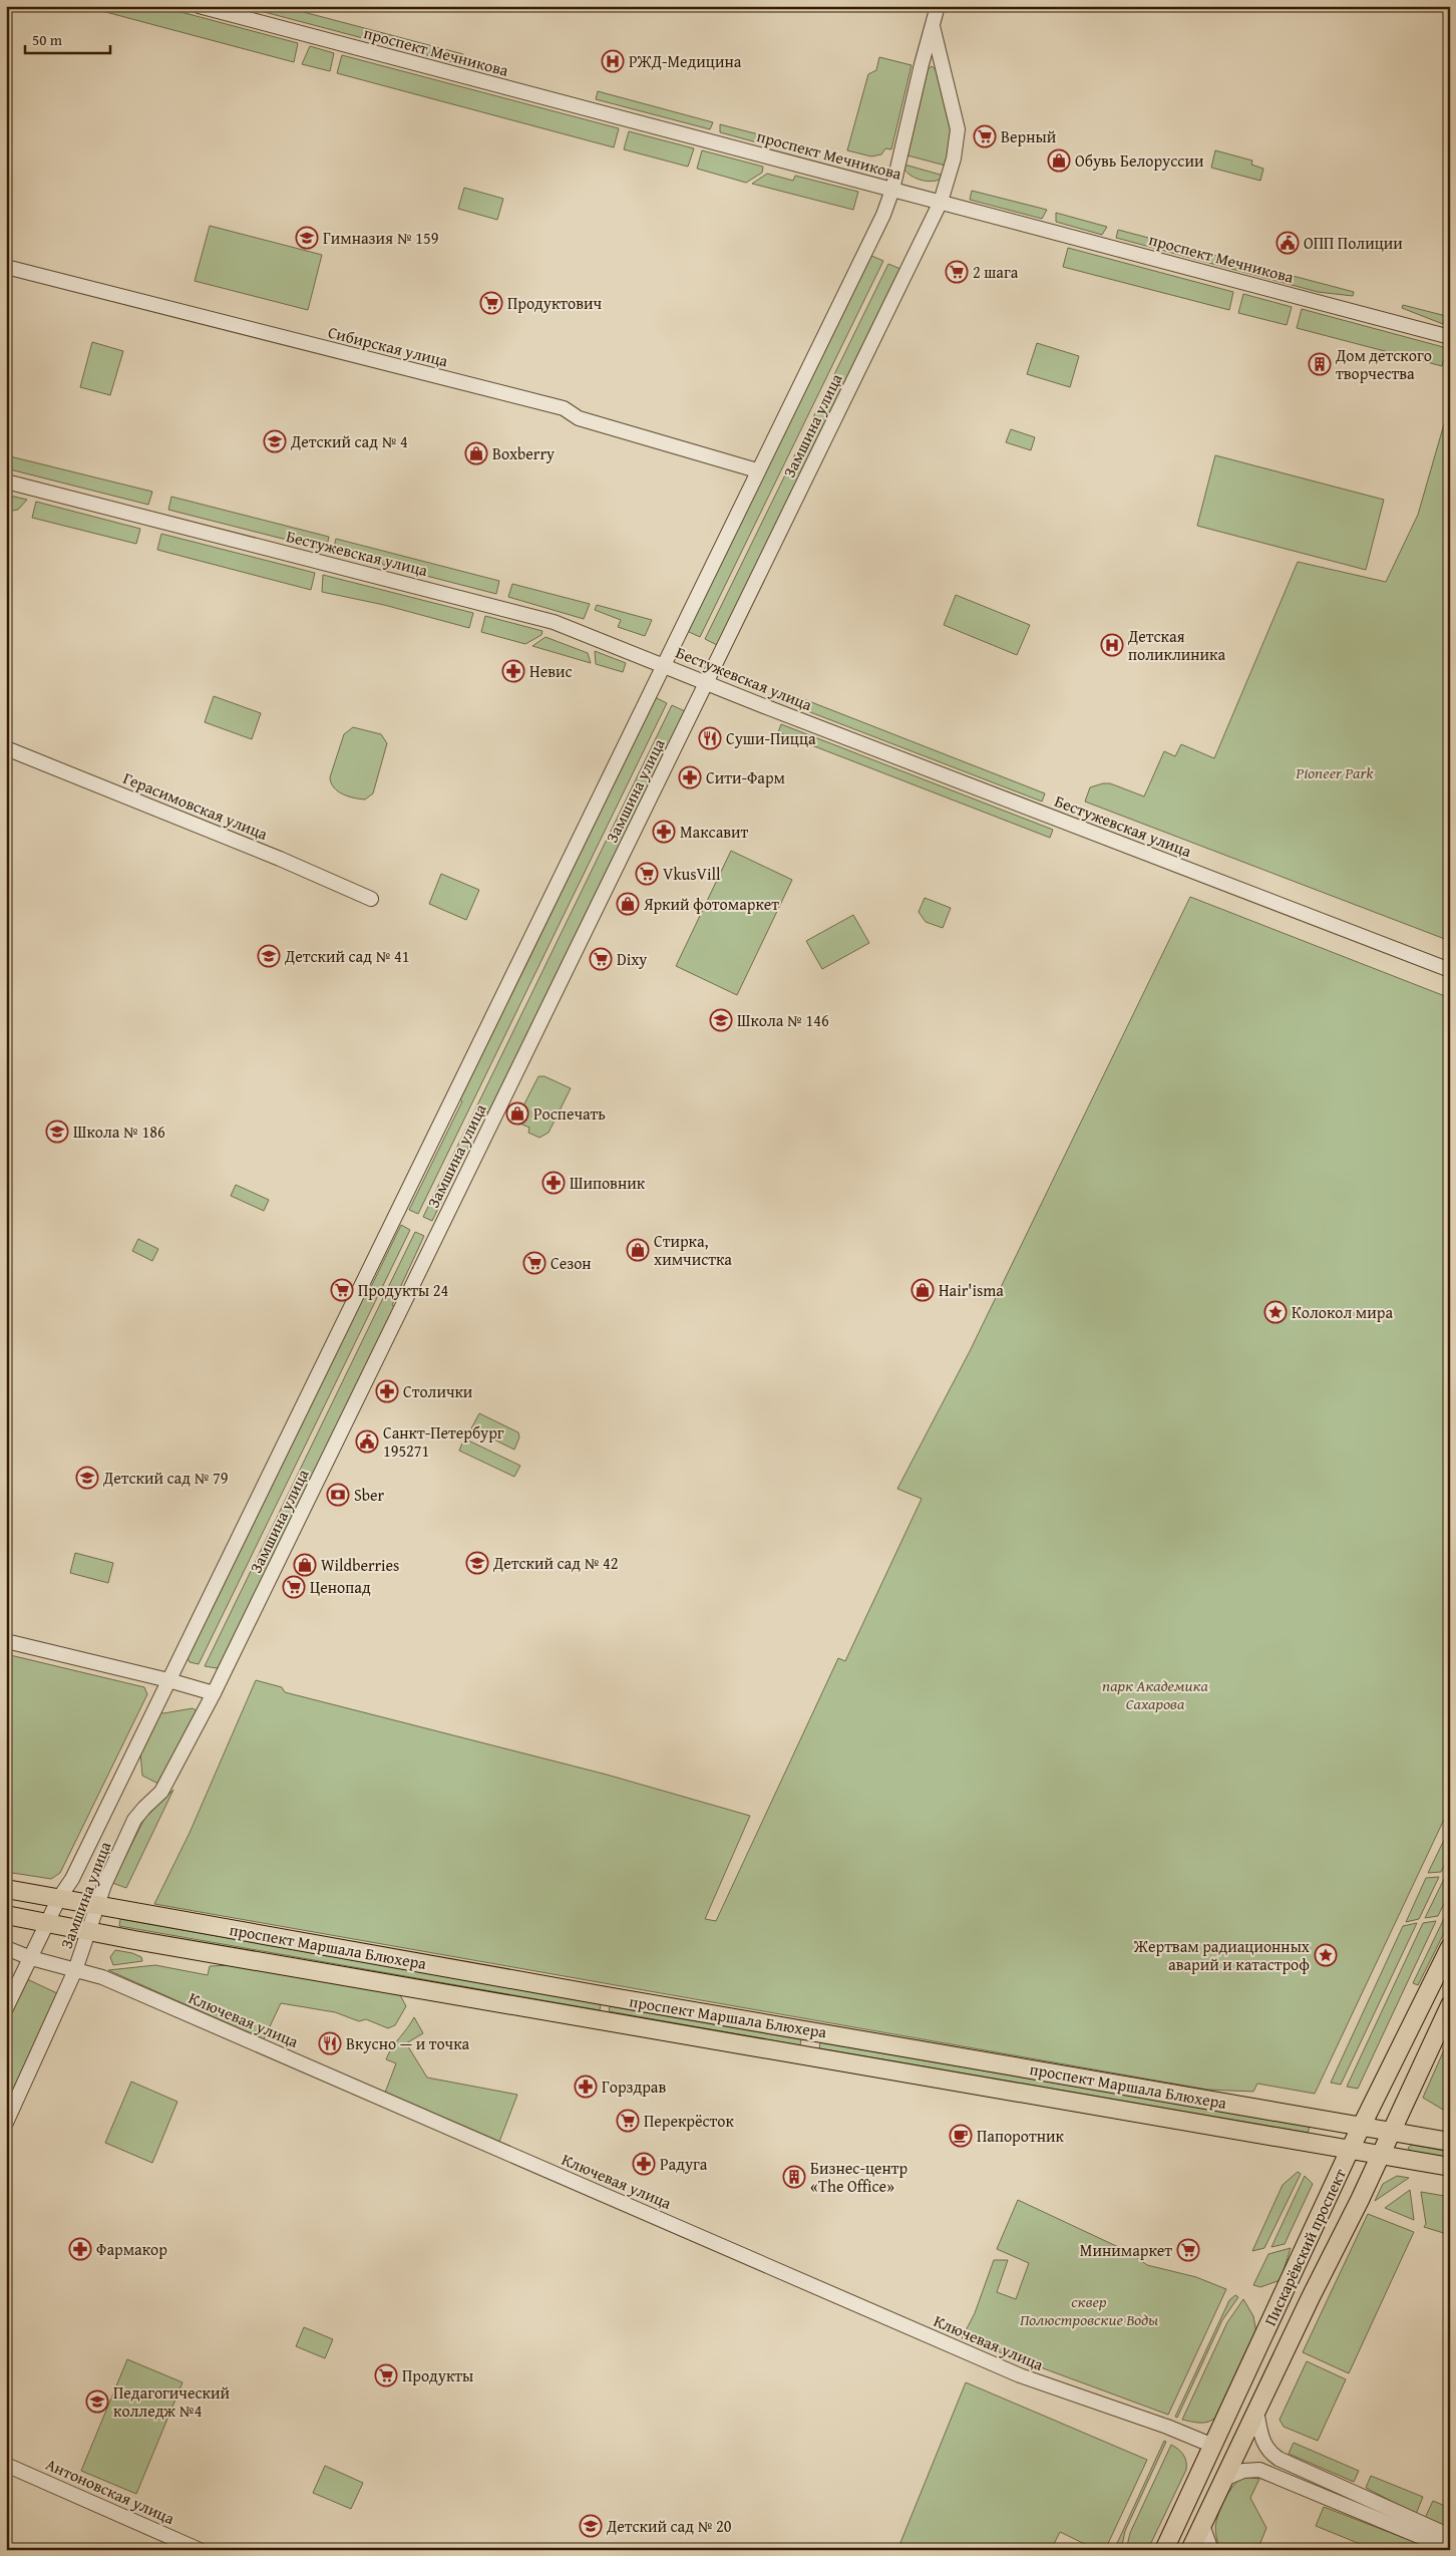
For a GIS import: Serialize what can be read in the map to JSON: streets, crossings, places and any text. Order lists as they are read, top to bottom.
{
  "streets": {
    "main road": ["проспект Маршала Блюхера", "Пискарёвский проспект"],
    "street": [
      "проспект Мечникова",
      "Сибирская улица",
      "Замшина улица",
      "Бестужевская улица",
      "Герасимовская улица",
      "Ключевая улица",
      "Антоновская улица"
    ]
  },
  "crossings": [
    ["проспект Мечникова", "Замшина улица"],
    ["Сибирская улица", "Замшина улица"],
    ["Замшина улица", "Бестужевская улица"],
    ["Замшина улица", "проспект Маршала Блюхера"],
    ["Замшина улица", "Ключевая улица"],
    ["проспект Маршала Блюхера", "Пискарёвский проспект"],
    ["Ключевая улица", "Пискарёвский проспект"]
  ],
  "parks": ["Pioneer Park", "парк Академика Сахарова", "сквер Полюстровские Воды"],
  "places": {
    "hospital": ["РЖД-Медицина", "Детская поликлиника"],
    "supermarket": [
      "Верный",
      "2 шага",
      "Продуктович",
      "VkusVill",
      "Dixy",
      "Сезон",
      "Продукты 24",
      "Ценопад",
      "Перекрёсток",
      "Минимаркет",
      "Продукты"
    ],
    "shop": [
      "Обувь Белоруссии",
      "Boxberry",
      "Яркий фотомаркет",
      "Роспечать",
      "Стирка, химчистка",
      "Hair'isma",
      "Wildberries"
    ],
    "school or university": [
      "Гимназия № 159",
      "Детский сад № 4",
      "Детский сад № 41",
      "Школа № 146",
      "Школа № 186",
      "Детский сад № 79",
      "Детский сад № 42",
      "Педагогический колледж №4",
      "Детский сад № 20"
    ],
    "public building": ["ОПП Полиции", "Санкт-Петербург 195271"],
    "building": ["Дом детского творчества", "Бизнес-центр «The Office»"],
    "pharmacy": [
      "Невис",
      "Сити-Фарм",
      "Максавит",
      "Шиповник",
      "Столички",
      "Горздрав",
      "Радуга",
      "Фармакор"
    ],
    "restaurant": ["Суши-Пицца", "Вкусно — и точка"],
    "place": ["Колокол мира", "Жертвам радиационных аварий и катастроф"],
    "bank": ["Sber"],
    "cafe": ["Папоротник"]
  },
  "scale_bar": "50 m"
}
